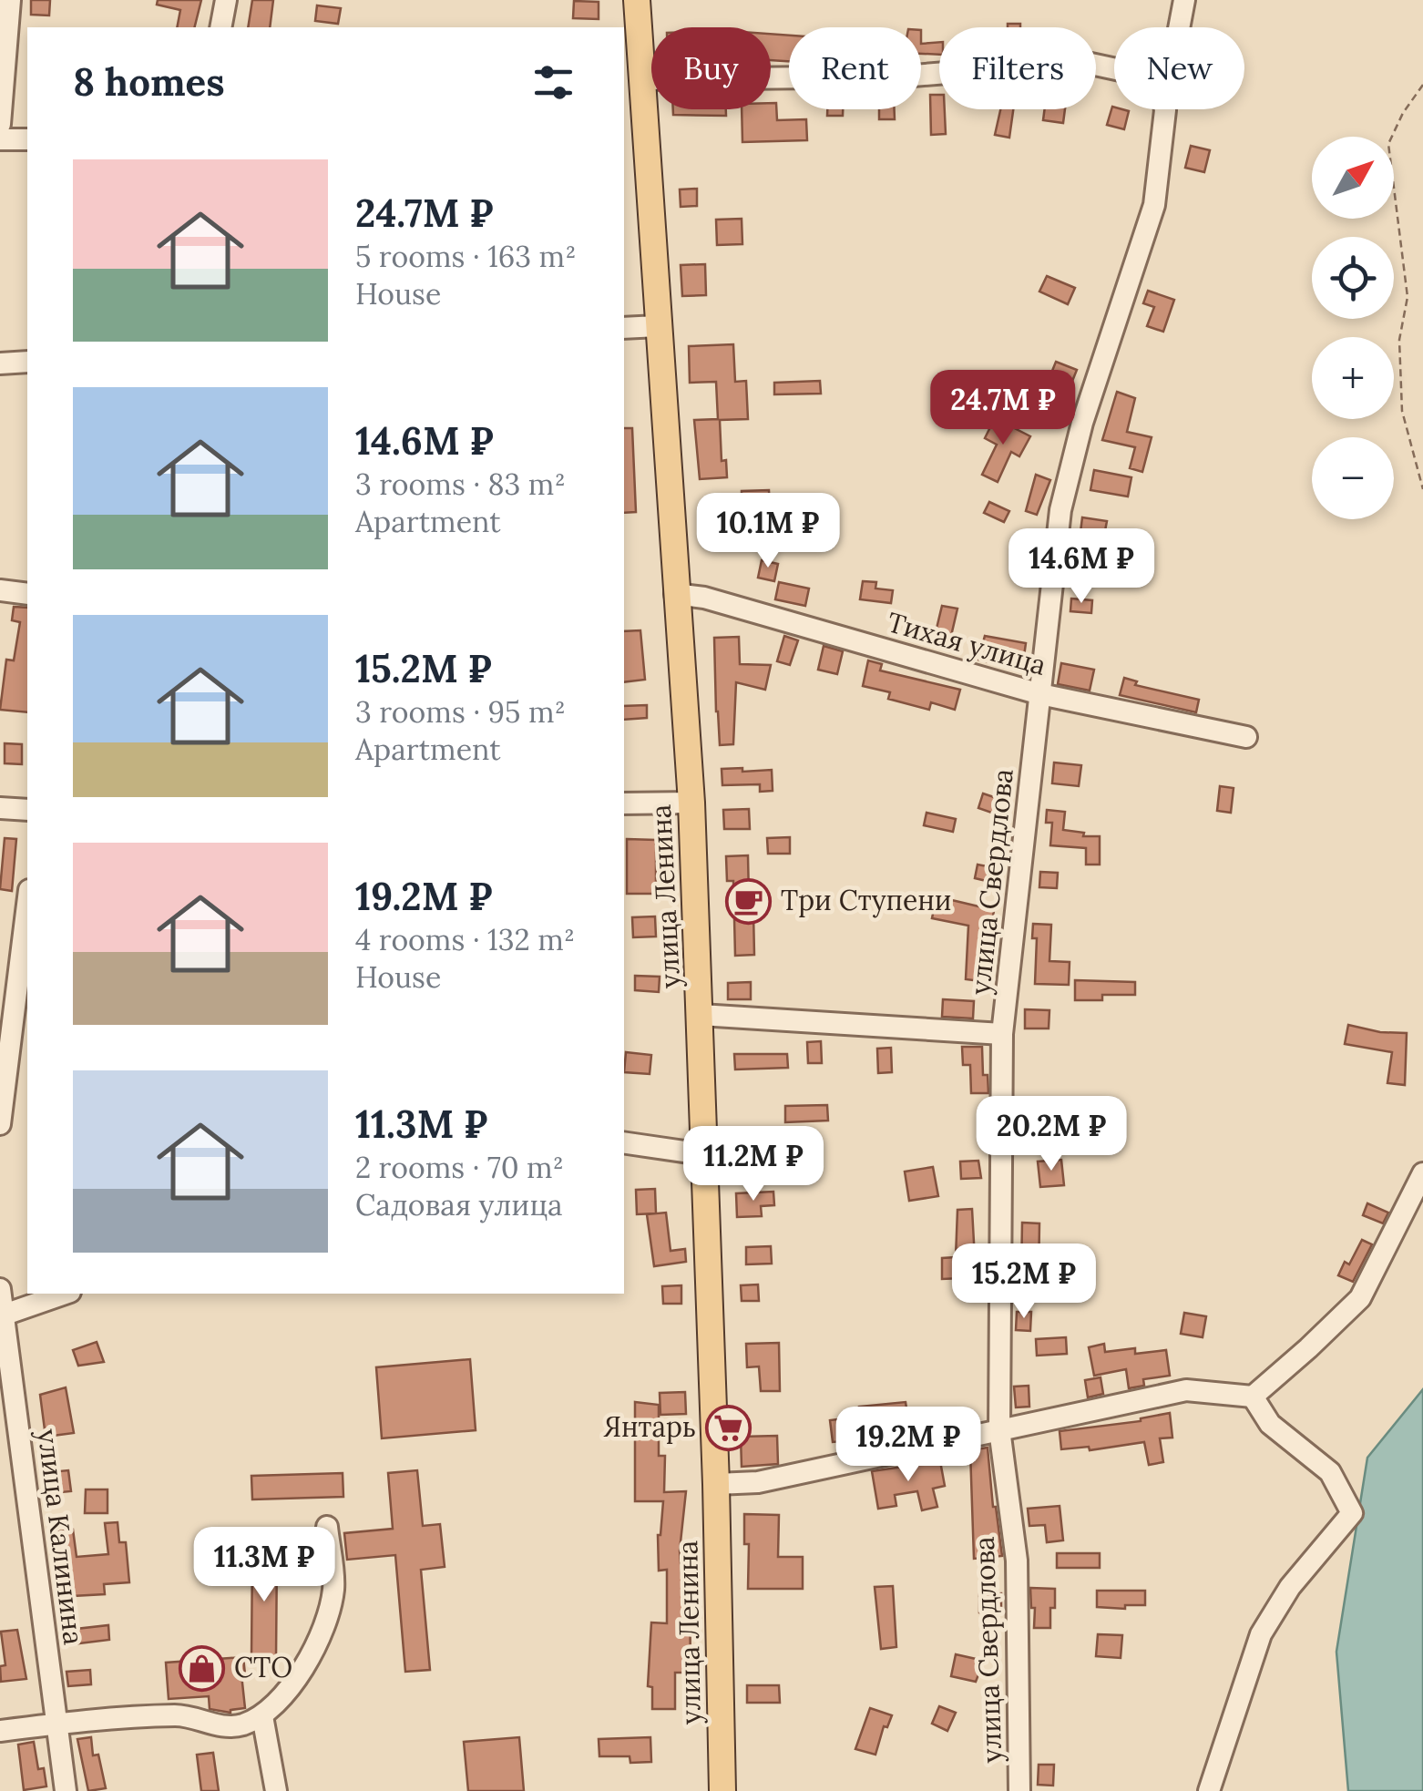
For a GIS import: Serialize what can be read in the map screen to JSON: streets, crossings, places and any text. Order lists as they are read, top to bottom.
{
  "streets": {
    "main road": ["улица Ленина"],
    "street": ["Тихая улица", "улица Свердлова", "улица Калинина"]
  },
  "crossings": [
    ["Тихая улица", "улица Свердлова"],
    ["Тихая улица", "улица Ленина"]
  ],
  "places": {
    "cafe": ["Три Ступени"],
    "supermarket": ["Янтарь"],
    "shop": ["СТО"]
  },
  "north": "top right",
  "page": {
    "chip": [
      "Buy",
      "Rent",
      "Filters",
      "New"
    ],
    "heading": "8 homes",
    "map_buttons": ["+", "−"],
    "list": [
      {
        "name": "24.7M ₽",
        "note": "5 rooms · 163 m² · House"
      },
      {
        "name": "14.6M ₽",
        "note": "3 rooms · 83 m² · Apartment"
      },
      {
        "name": "15.2M ₽",
        "note": "3 rooms · 95 m² · Apartment"
      },
      {
        "name": "19.2M ₽",
        "note": "4 rooms · 132 m² · House"
      },
      {
        "name": "11.3M ₽",
        "note": "2 rooms · 70 m² · Садовая улица"
      }
    ],
    "price": [
      "24.7M ₽",
      "10.1M ₽",
      "14.6M ₽",
      "20.2M ₽",
      "11.2M ₽",
      "15.2M ₽",
      "19.2M ₽",
      "11.3M ₽"
    ]
  }
}
